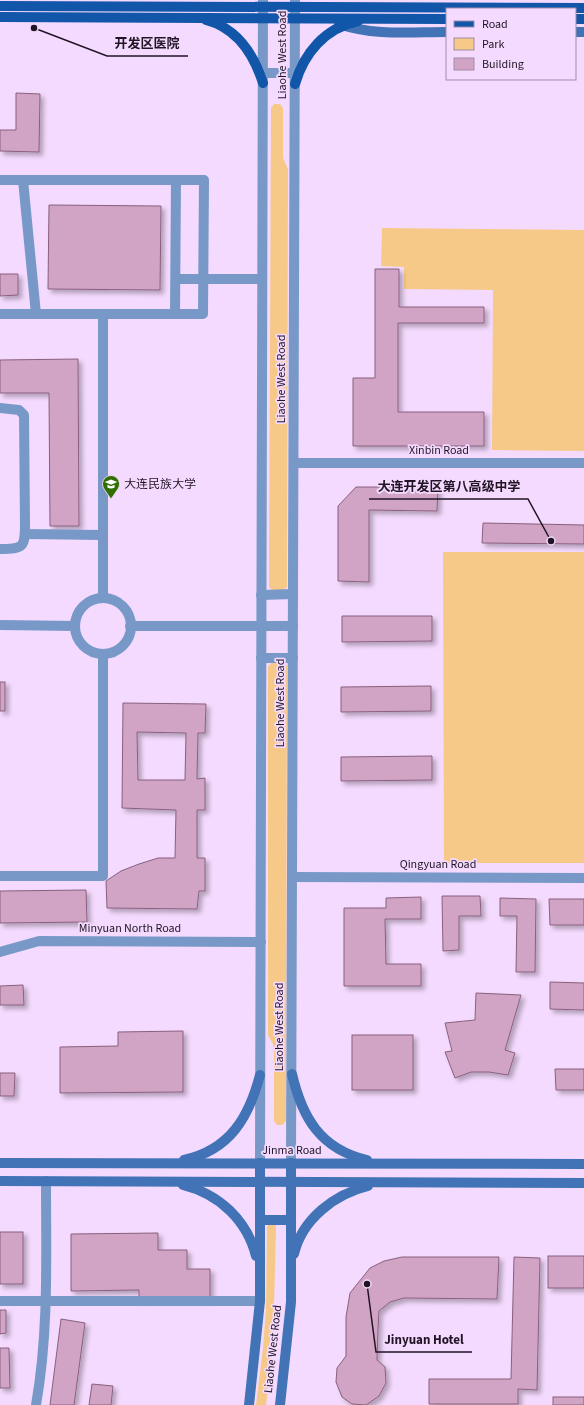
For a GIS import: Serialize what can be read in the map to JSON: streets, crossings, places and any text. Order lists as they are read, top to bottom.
{
  "streets": {
    "main road": ["Liaohe West Road", "Jinma Road"],
    "street": ["Xinbin Road", "Qingyuan Road", "Minyuan North Road"]
  },
  "crossings": [
    ["Liaohe West Road", "Xinbin Road"],
    ["Liaohe West Road", "Qingyuan Road"],
    ["Liaohe West Road", "Minyuan North Road"],
    ["Liaohe West Road", "Jinma Road"]
  ],
  "places": {
    "other": ["开发区医院", "大连开发区第八高级中学", "Jinyuan Hotel"],
    "school or university": ["大连民族大学"]
  },
  "legend": ["Road", "Park", "Building"]
}
